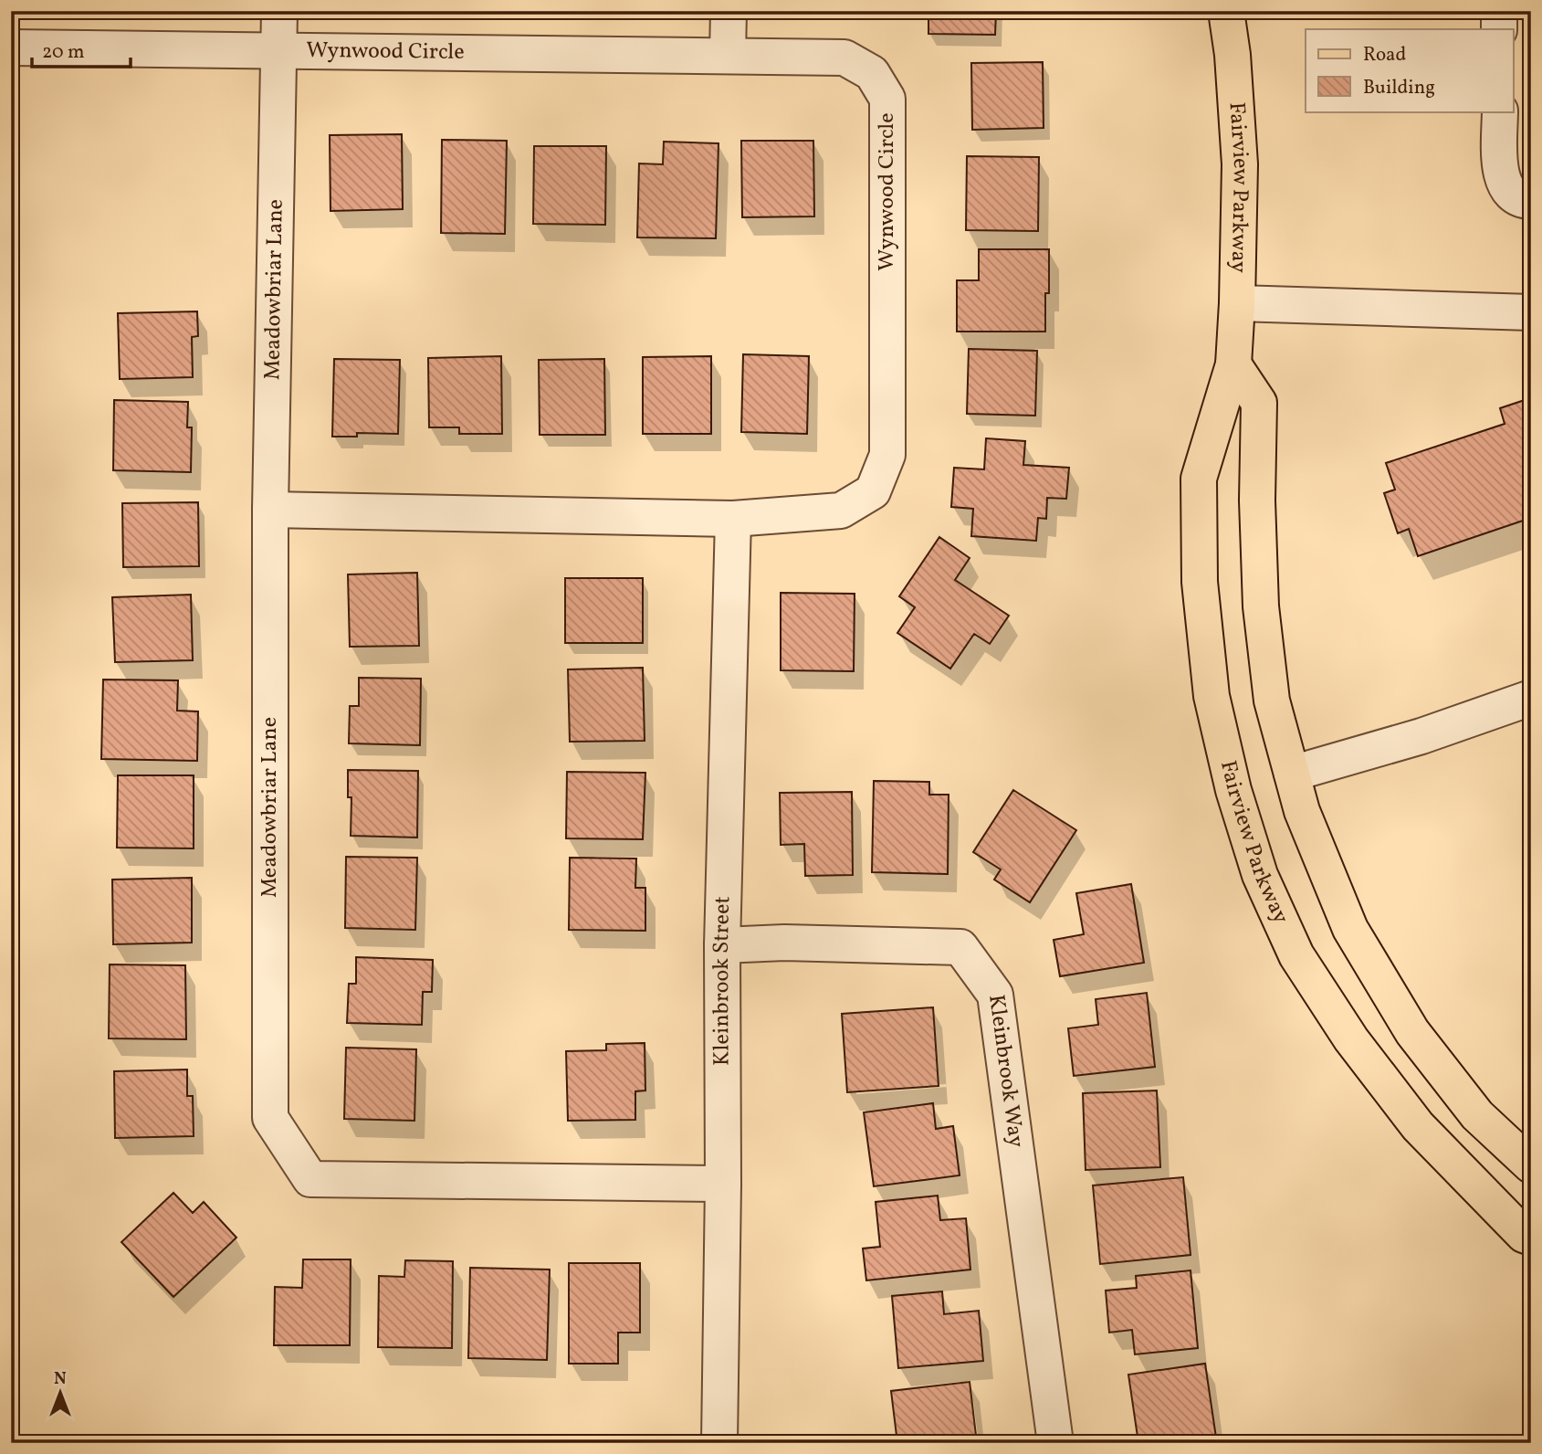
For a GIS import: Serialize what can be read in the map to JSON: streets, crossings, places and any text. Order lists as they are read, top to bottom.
{
  "streets": {
    "main road": ["Fairview Parkway"],
    "street": [
      "Wynwood Circle",
      "Meadowbriar Lane",
      "Kleinbrook Street",
      "Kleinbrook Way"
    ]
  },
  "crossings": [
    ["Wynwood Circle", "Meadowbriar Lane"],
    ["Wynwood Circle", "Kleinbrook Street"],
    ["Meadowbriar Lane", "Kleinbrook Street"],
    ["Kleinbrook Street", "Kleinbrook Way"]
  ],
  "legend": ["Road", "Building"],
  "scale_bar": "20 m",
  "north": "top"
}
